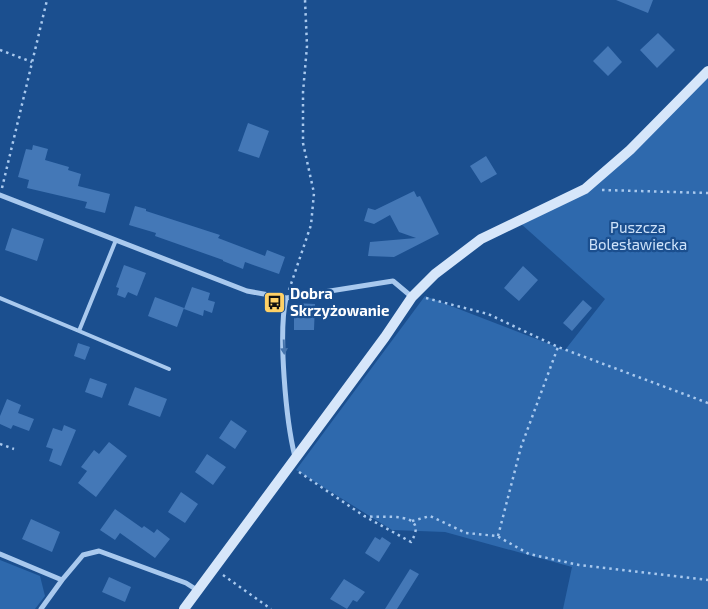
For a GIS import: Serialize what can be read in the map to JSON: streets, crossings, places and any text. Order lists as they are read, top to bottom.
{
  "parks": ["Puszcza Bolesławiecka"],
  "places": {
    "bus stop": ["Dobra Skrzyżowanie"]
  }
}
